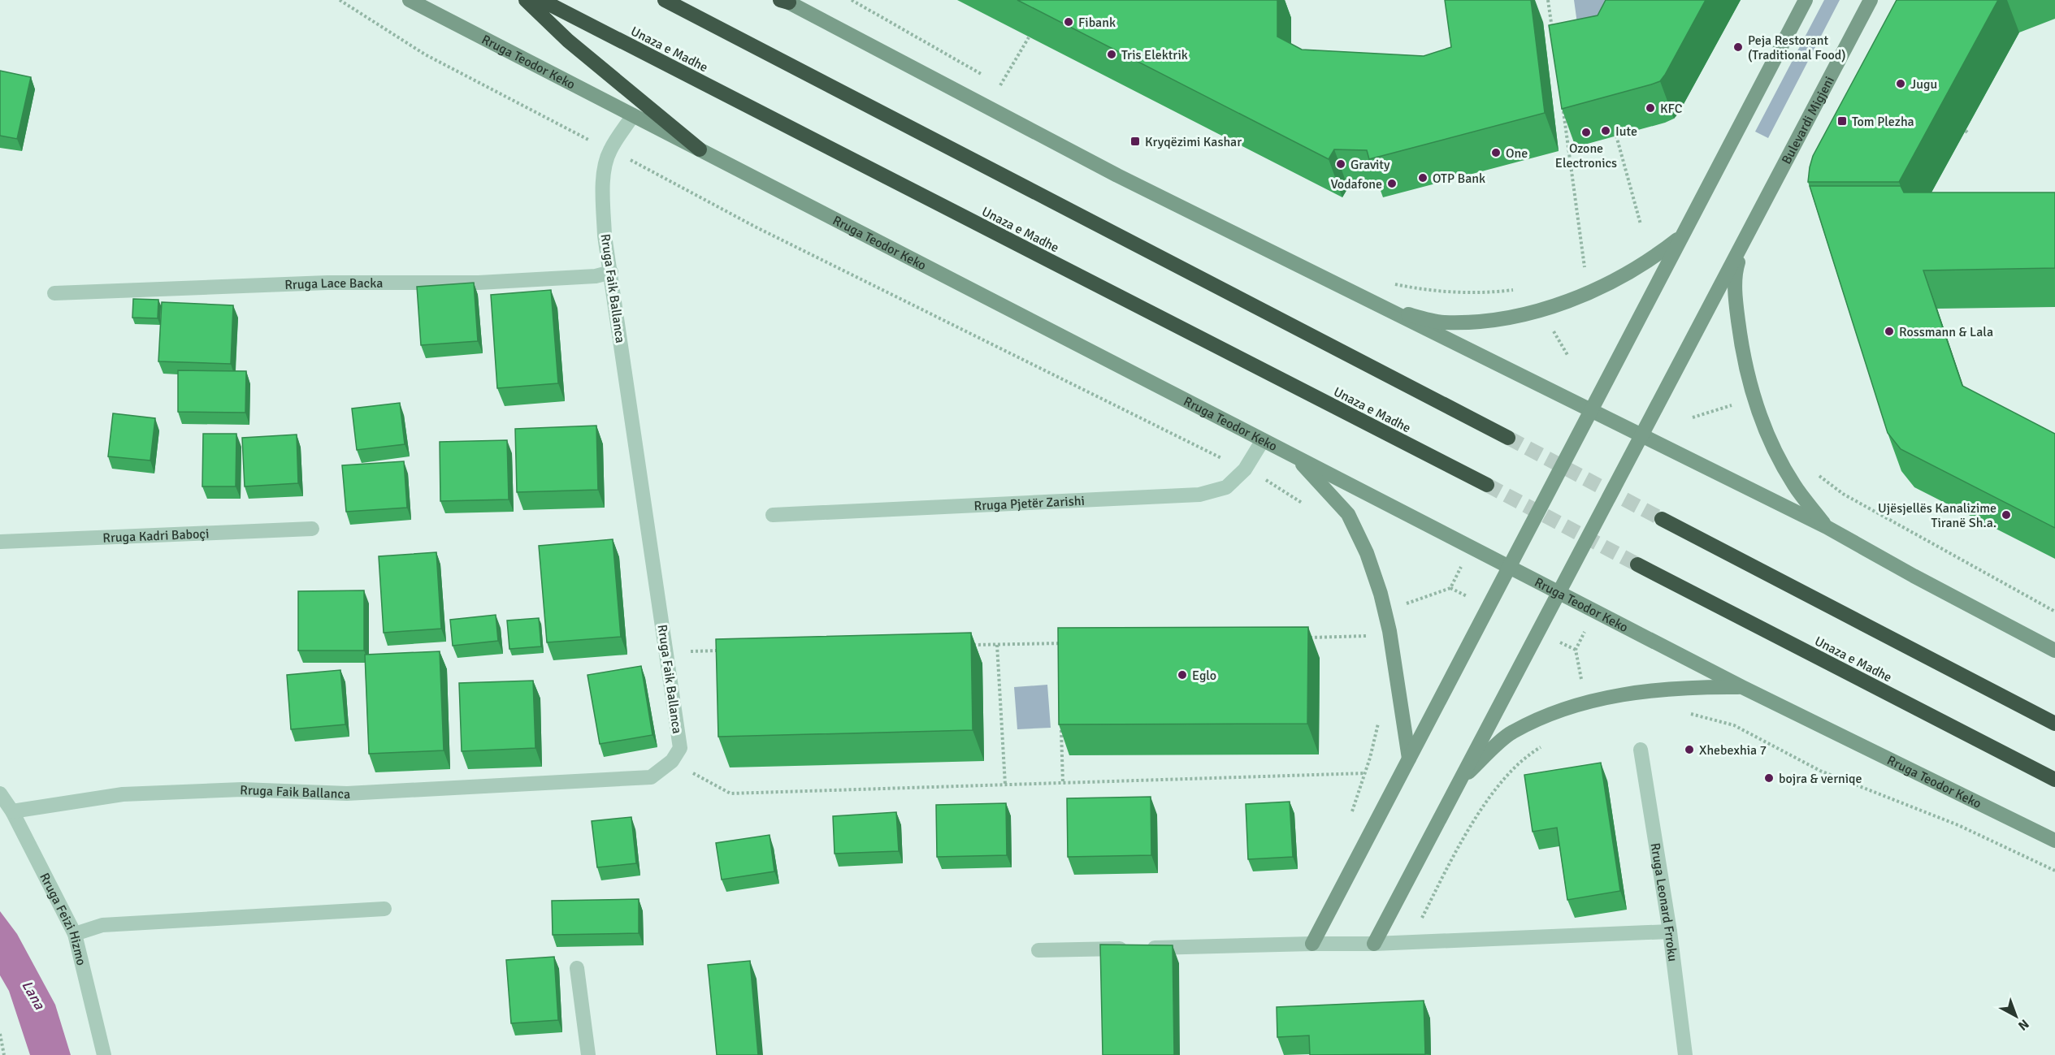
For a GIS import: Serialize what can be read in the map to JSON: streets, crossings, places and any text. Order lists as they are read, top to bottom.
{
  "streets": {
    "highway": ["Unaza e Madhe"],
    "main road": ["Rruga Teodor Keko", "Bulevardi Migjeni"],
    "street": [
      "Rruga Lace Backa",
      "Rruga Faik Ballanca",
      "Rruga Pjetër Zarishi",
      "Rruga Kadri Baboçi",
      "Rruga Leonard Frroku",
      "Rruga Feizi Hizmo"
    ]
  },
  "crossings": [
    ["Rruga Teodor Keko", "Rruga Faik Ballanca"],
    ["Rruga Teodor Keko", "Rruga Pjetër Zarishi"],
    ["Rruga Lace Backa", "Rruga Faik Ballanca"],
    ["Rruga Faik Ballanca", "Rruga Feizi Hizmo"]
  ],
  "water": ["Lana"],
  "places": {
    "other": [
      "Fibank",
      "Peja Restorant (Traditional Food)",
      "Tris Elektrik",
      "Jugu",
      "KFC",
      "Iute",
      "Ozone Electronics",
      "One",
      "Gravity",
      "OTP Bank",
      "Vodafone",
      "Rossmann & Lala",
      "Ujësjellës Kanalizime Tiranë Sh.a.",
      "Eglo",
      "Xhebexhia 7",
      "bojra & verniqe"
    ],
    "transit": ["Tom Plezha", "Kryqëzimi Kashar"]
  },
  "north": "bottom right"
}
